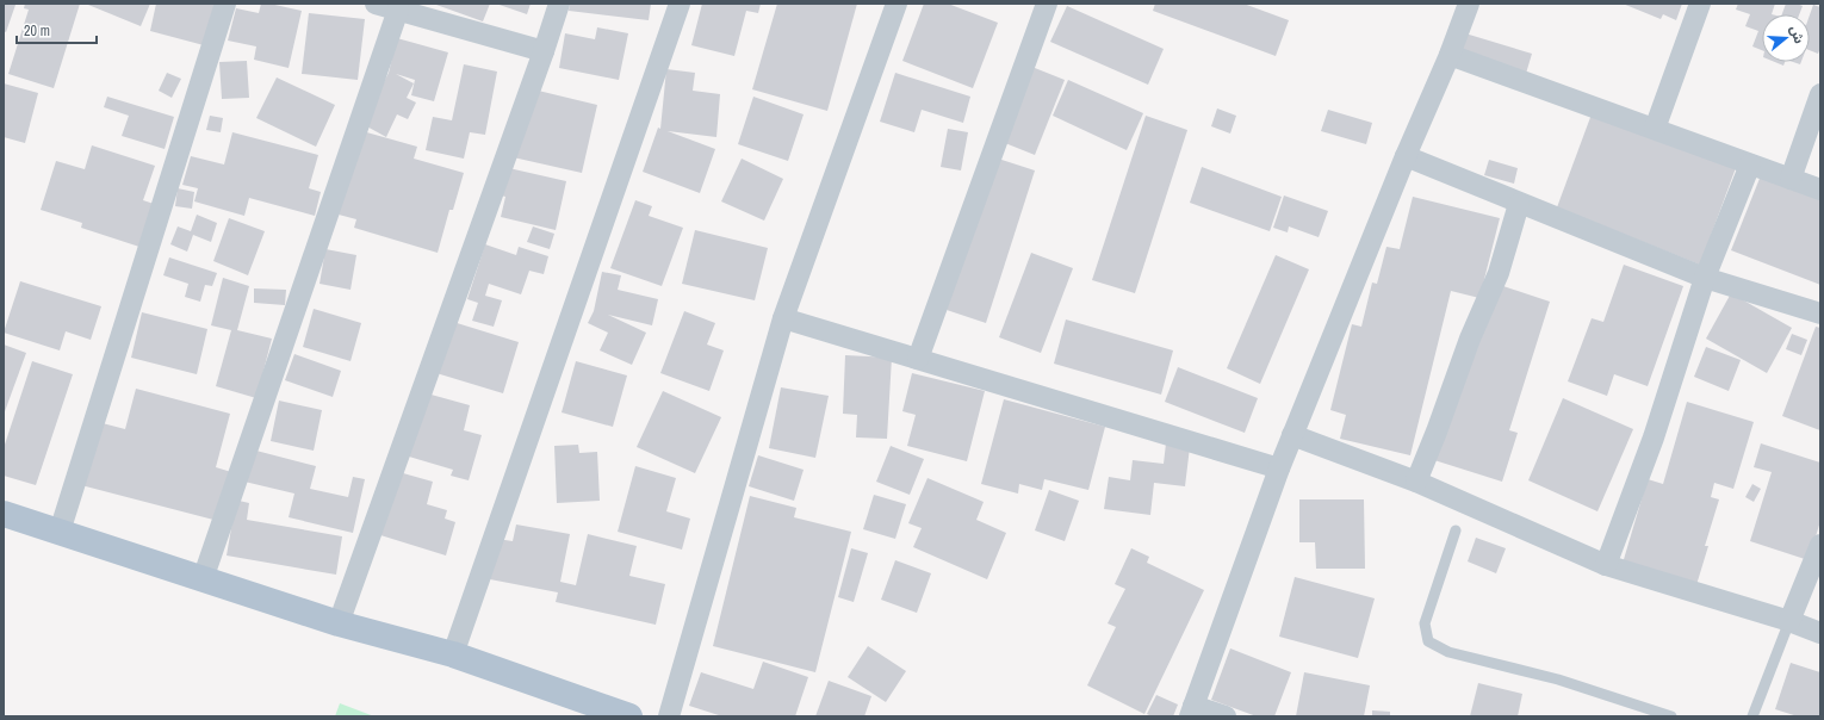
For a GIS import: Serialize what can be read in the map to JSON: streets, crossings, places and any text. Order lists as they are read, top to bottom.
{
  "scale_bar": "20 m",
  "north": "right"
}
